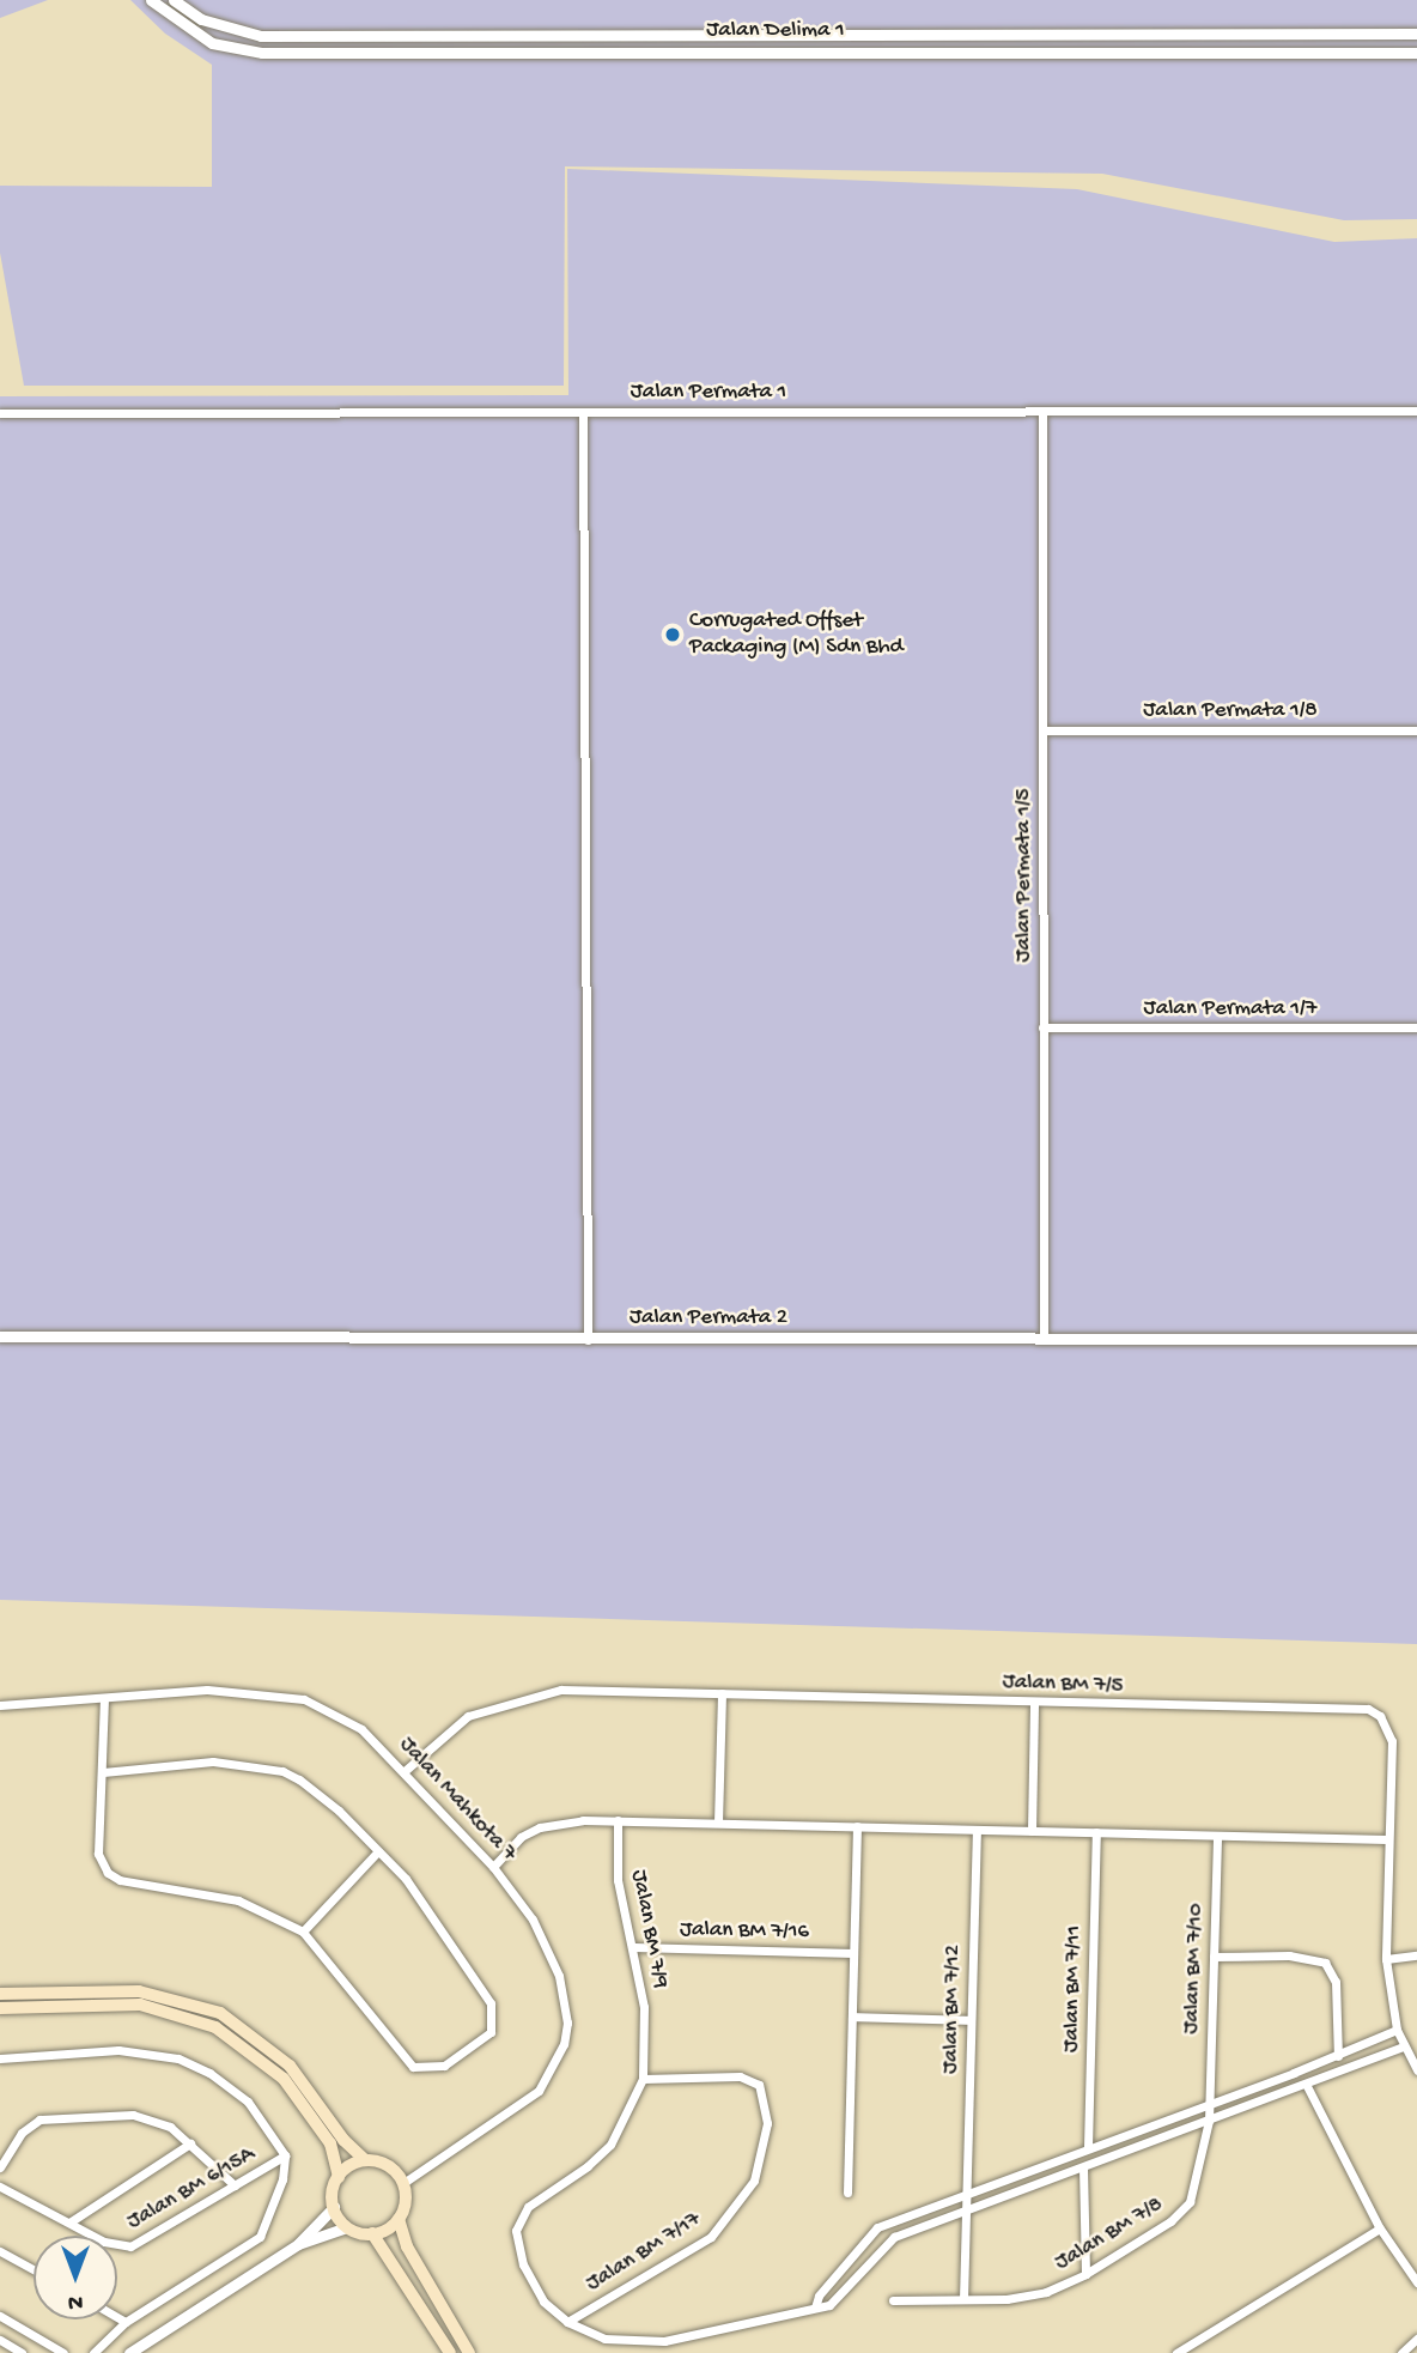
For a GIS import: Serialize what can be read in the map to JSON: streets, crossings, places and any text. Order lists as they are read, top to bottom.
{
  "streets": {
    "street": [
      "Jalan Delima 1",
      "Jalan Permata 1",
      "Jalan Permata 1/8",
      "Jalan Permata 1/5",
      "Jalan Permata 1/7",
      "Jalan Permata 2",
      "Jalan BM 7/5",
      "Jalan Mahkota 7",
      "Jalan BM 7/9",
      "Jalan BM 7/16",
      "Jalan BM 7/10",
      "Jalan BM 7/11",
      "Jalan BM 7/12",
      "Jalan BM 6/15A",
      "Jalan BM 7/8",
      "Jalan BM 7/17"
    ]
  },
  "crossings": [
    ["Jalan Permata 1", "Jalan Permata 1/5"],
    ["Jalan Permata 1/8", "Jalan Permata 1/5"],
    ["Jalan Permata 1/5", "Jalan Permata 1/7"],
    ["Jalan Permata 1/5", "Jalan Permata 2"],
    ["Jalan BM 7/5", "Jalan Mahkota 7"],
    ["Jalan BM 7/9", "Jalan BM 7/16"],
    ["Jalan BM 7/9", "Jalan BM 7/17"],
    ["Jalan BM 7/10", "Jalan BM 7/8"],
    ["Jalan BM 7/12", "Jalan BM 7/8"]
  ],
  "places": ["Corrugated Offset Packaging (M) Sdn Bhd"],
  "north": "bottom"
}
